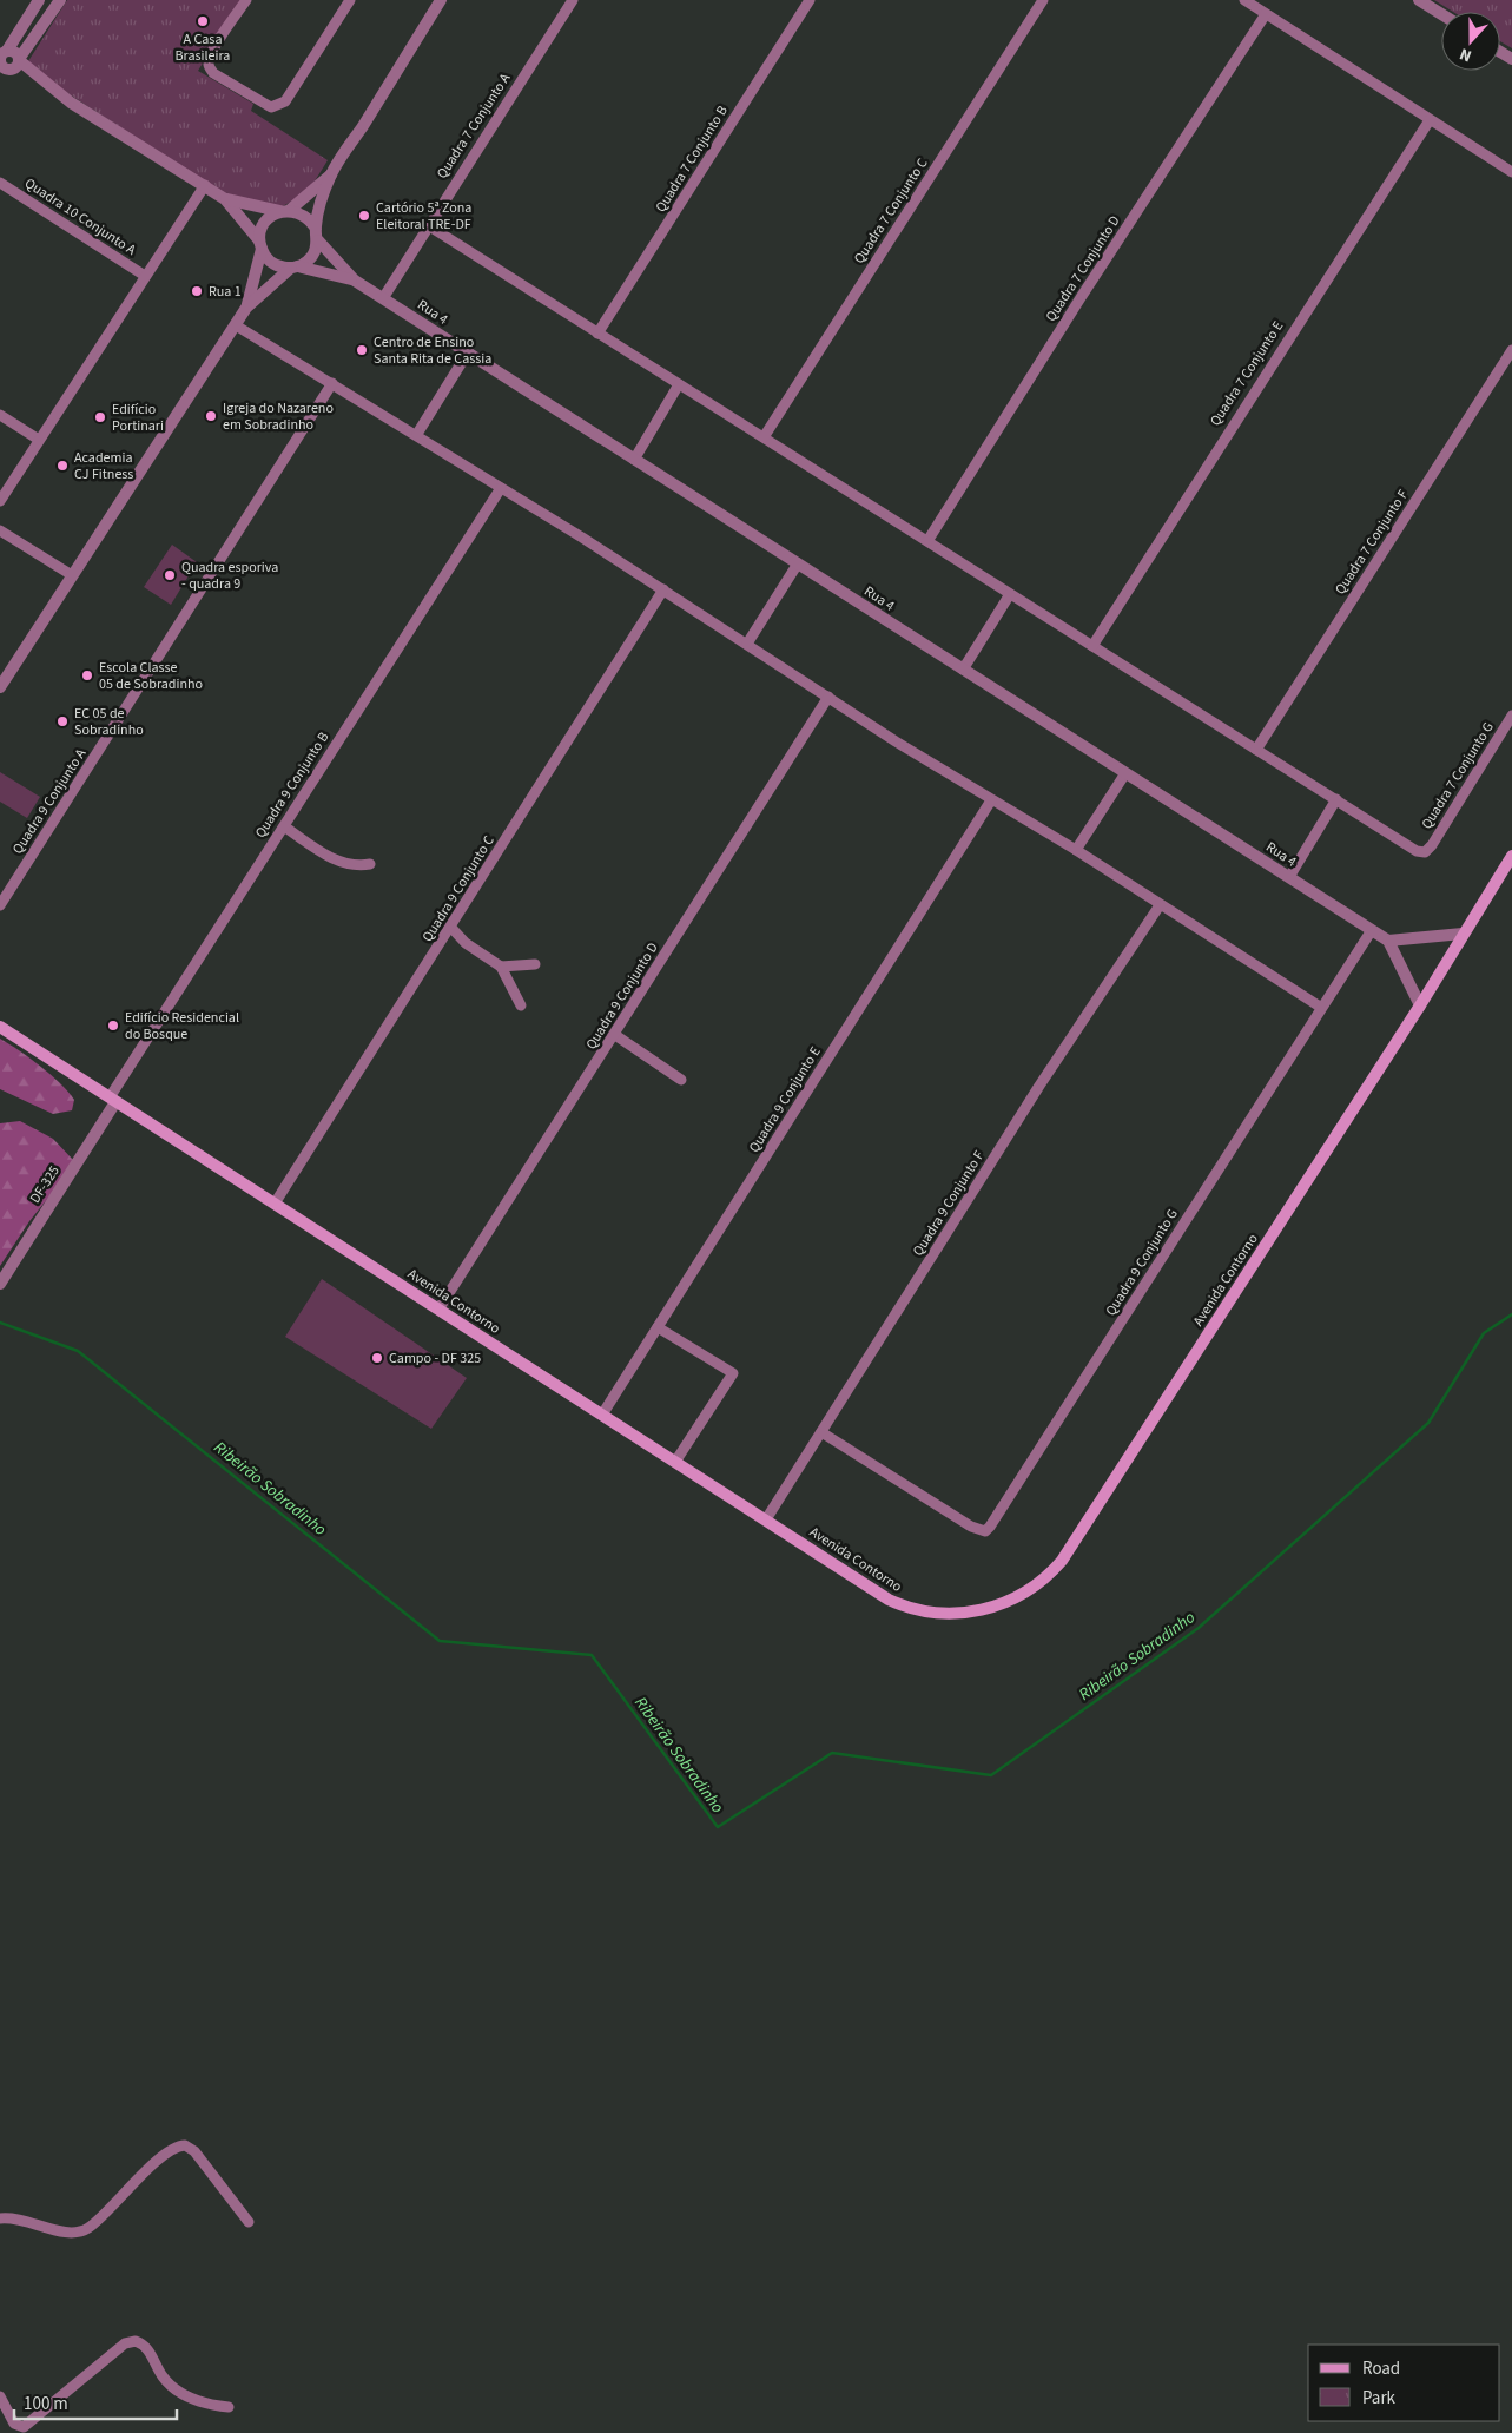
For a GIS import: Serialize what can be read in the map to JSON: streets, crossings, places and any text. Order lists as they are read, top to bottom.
{
  "streets": {
    "main road": ["Avenida Contorno"],
    "street": [
      "Quadra 7 Conjunto A",
      "Quadra 7 Conjunto B",
      "Quadra 7 Conjunto C",
      "Quadra 10 Conjunto A",
      "Quadra 7 Conjunto D",
      "Rua 4",
      "Quadra 7 Conjunto E",
      "Quadra 7 Conjunto F",
      "Quadra 7 Conjunto G",
      "Quadra 9 Conjunto B",
      "Quadra 9 Conjunto A",
      "Quadra 9 Conjunto C",
      "Quadra 9 Conjunto D",
      "Quadra 9 Conjunto E",
      "DF-325",
      "Quadra 9 Conjunto F",
      "Quadra 9 Conjunto G"
    ]
  },
  "crossings": [
    ["Quadra 7 Conjunto A", "Rua 4"],
    ["Rua 4", "Quadra 9 Conjunto G"],
    ["Quadra 9 Conjunto B", "DF-325"],
    ["Quadra 9 Conjunto B", "Avenida Contorno"],
    ["Quadra 9 Conjunto C", "Avenida Contorno"],
    ["Quadra 9 Conjunto D", "Avenida Contorno"],
    ["Quadra 9 Conjunto E", "Avenida Contorno"],
    ["DF-325", "Avenida Contorno"],
    ["Quadra 9 Conjunto F", "Quadra 9 Conjunto G"],
    ["Quadra 9 Conjunto F", "Avenida Contorno"]
  ],
  "water": ["Ribeirão Sobradinho"],
  "places": [
    "A Casa Brasileira",
    "Cartório 5ª Zona Eleitoral TRE-DF",
    "Rua 1",
    "Centro de Ensino Santa Rita de Cassia",
    "Igreja do Nazareno em Sobradinho",
    "Edifício Portinari",
    "Academia CJ Fitness",
    "Quadra esporiva - quadra 9",
    "Escola Classe 05 de Sobradinho",
    "EC 05 de Sobradinho",
    "Edifício Residencial do Bosque",
    "Campo - DF 325"
  ],
  "legend": ["Road", "Park"],
  "scale_bar": "100 m",
  "north": "bottom"
}
